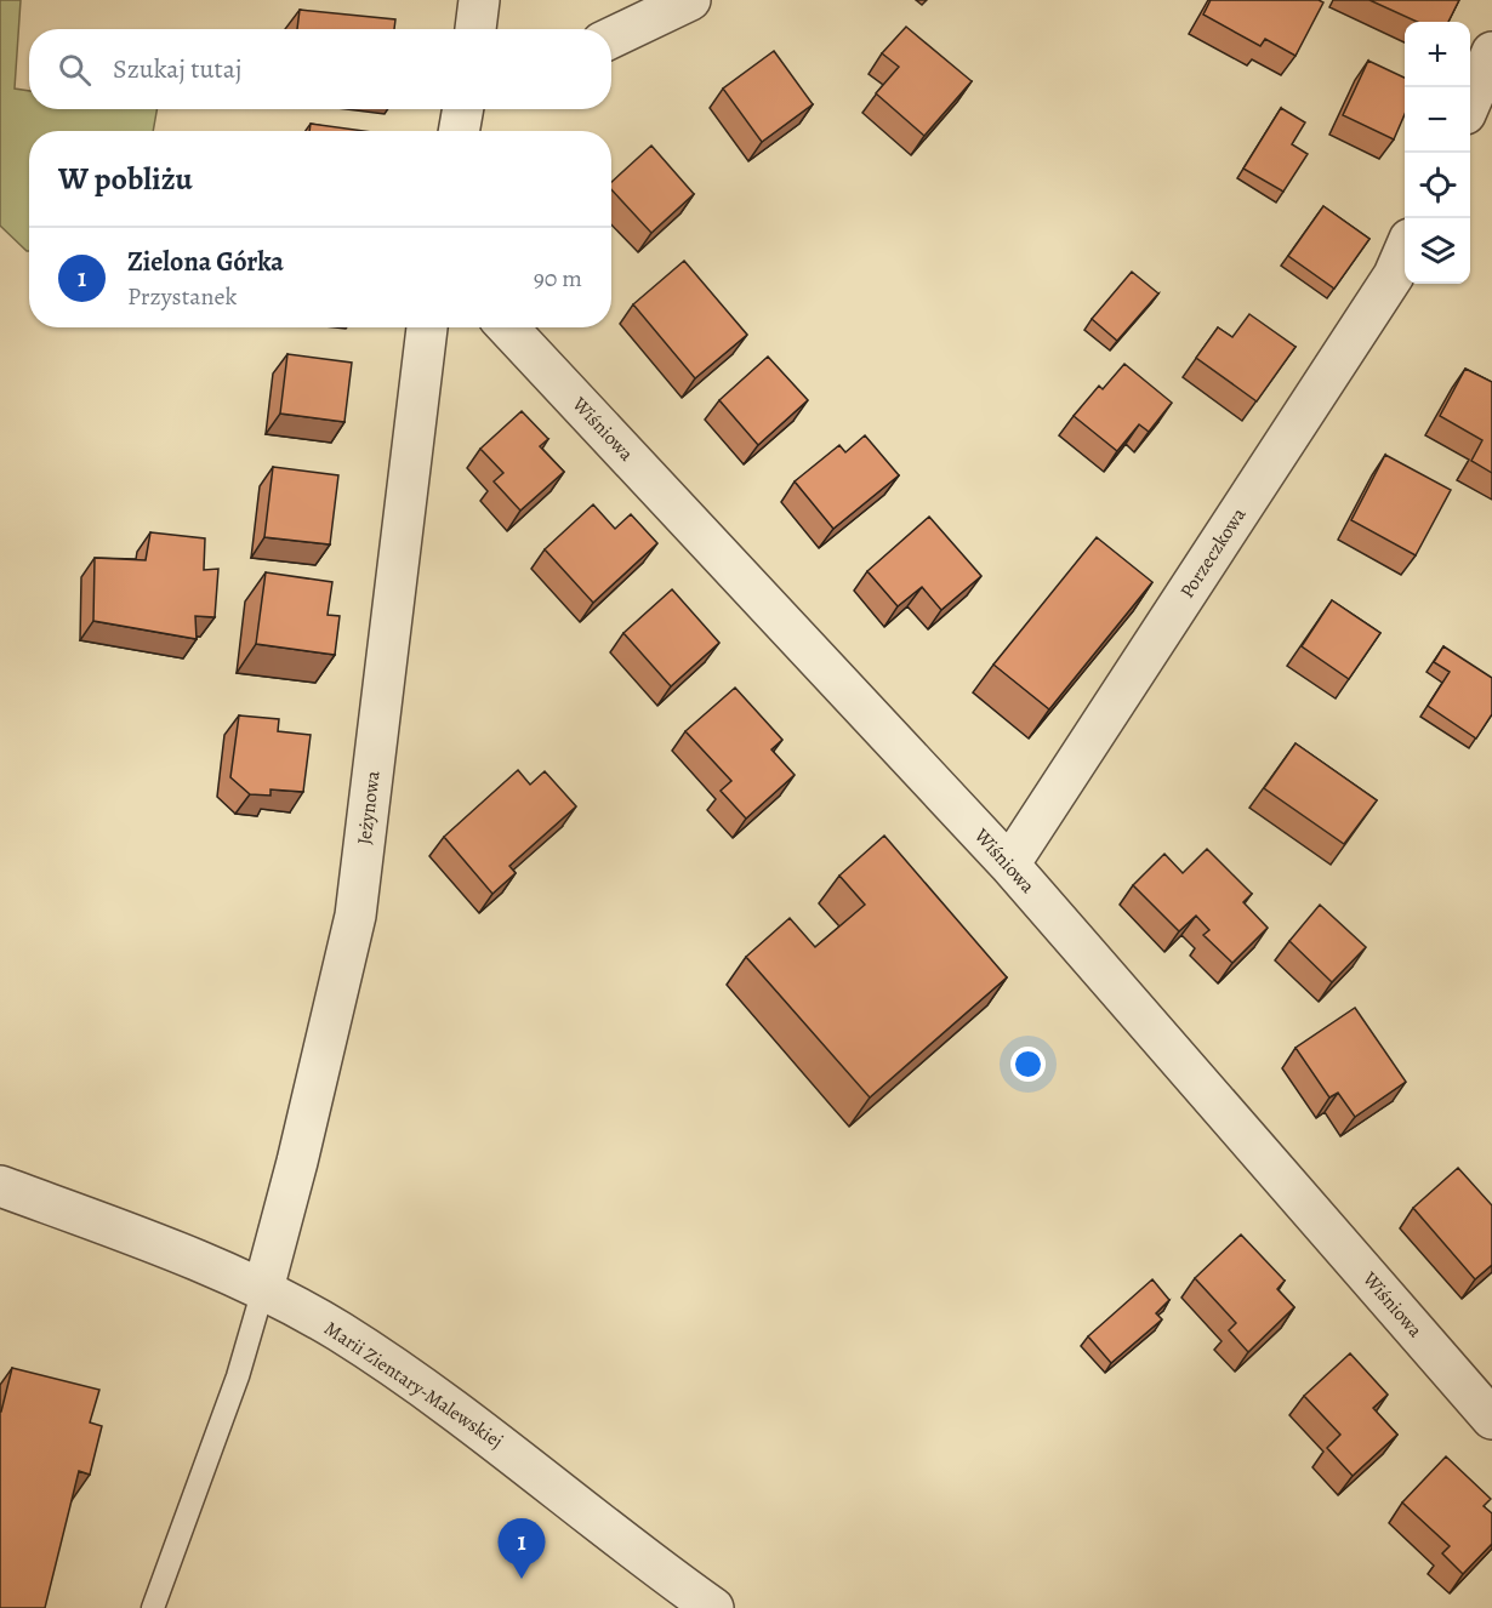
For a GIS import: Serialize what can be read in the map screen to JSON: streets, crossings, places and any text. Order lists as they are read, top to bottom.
{
  "streets": {
    "street": [
      "Wiśniowa",
      "Porzeczkowa",
      "Jeżynowa",
      "Marii Zientary-Malewskiej"
    ]
  },
  "crossings": [
    ["Wiśniowa", "Porzeczkowa"],
    ["Jeżynowa", "Marii Zientary-Malewskiej"]
  ],
  "page": {
    "map_buttons": ["+", "−"],
    "search": "Szukaj tutaj",
    "heading": "W pobliżu",
    "list": [
      {
        "mark": "1",
        "name": "Zielona Górka",
        "note": "Przystanek",
        "value": "90 m"
      }
    ],
    "pins": "1"
  }
}
